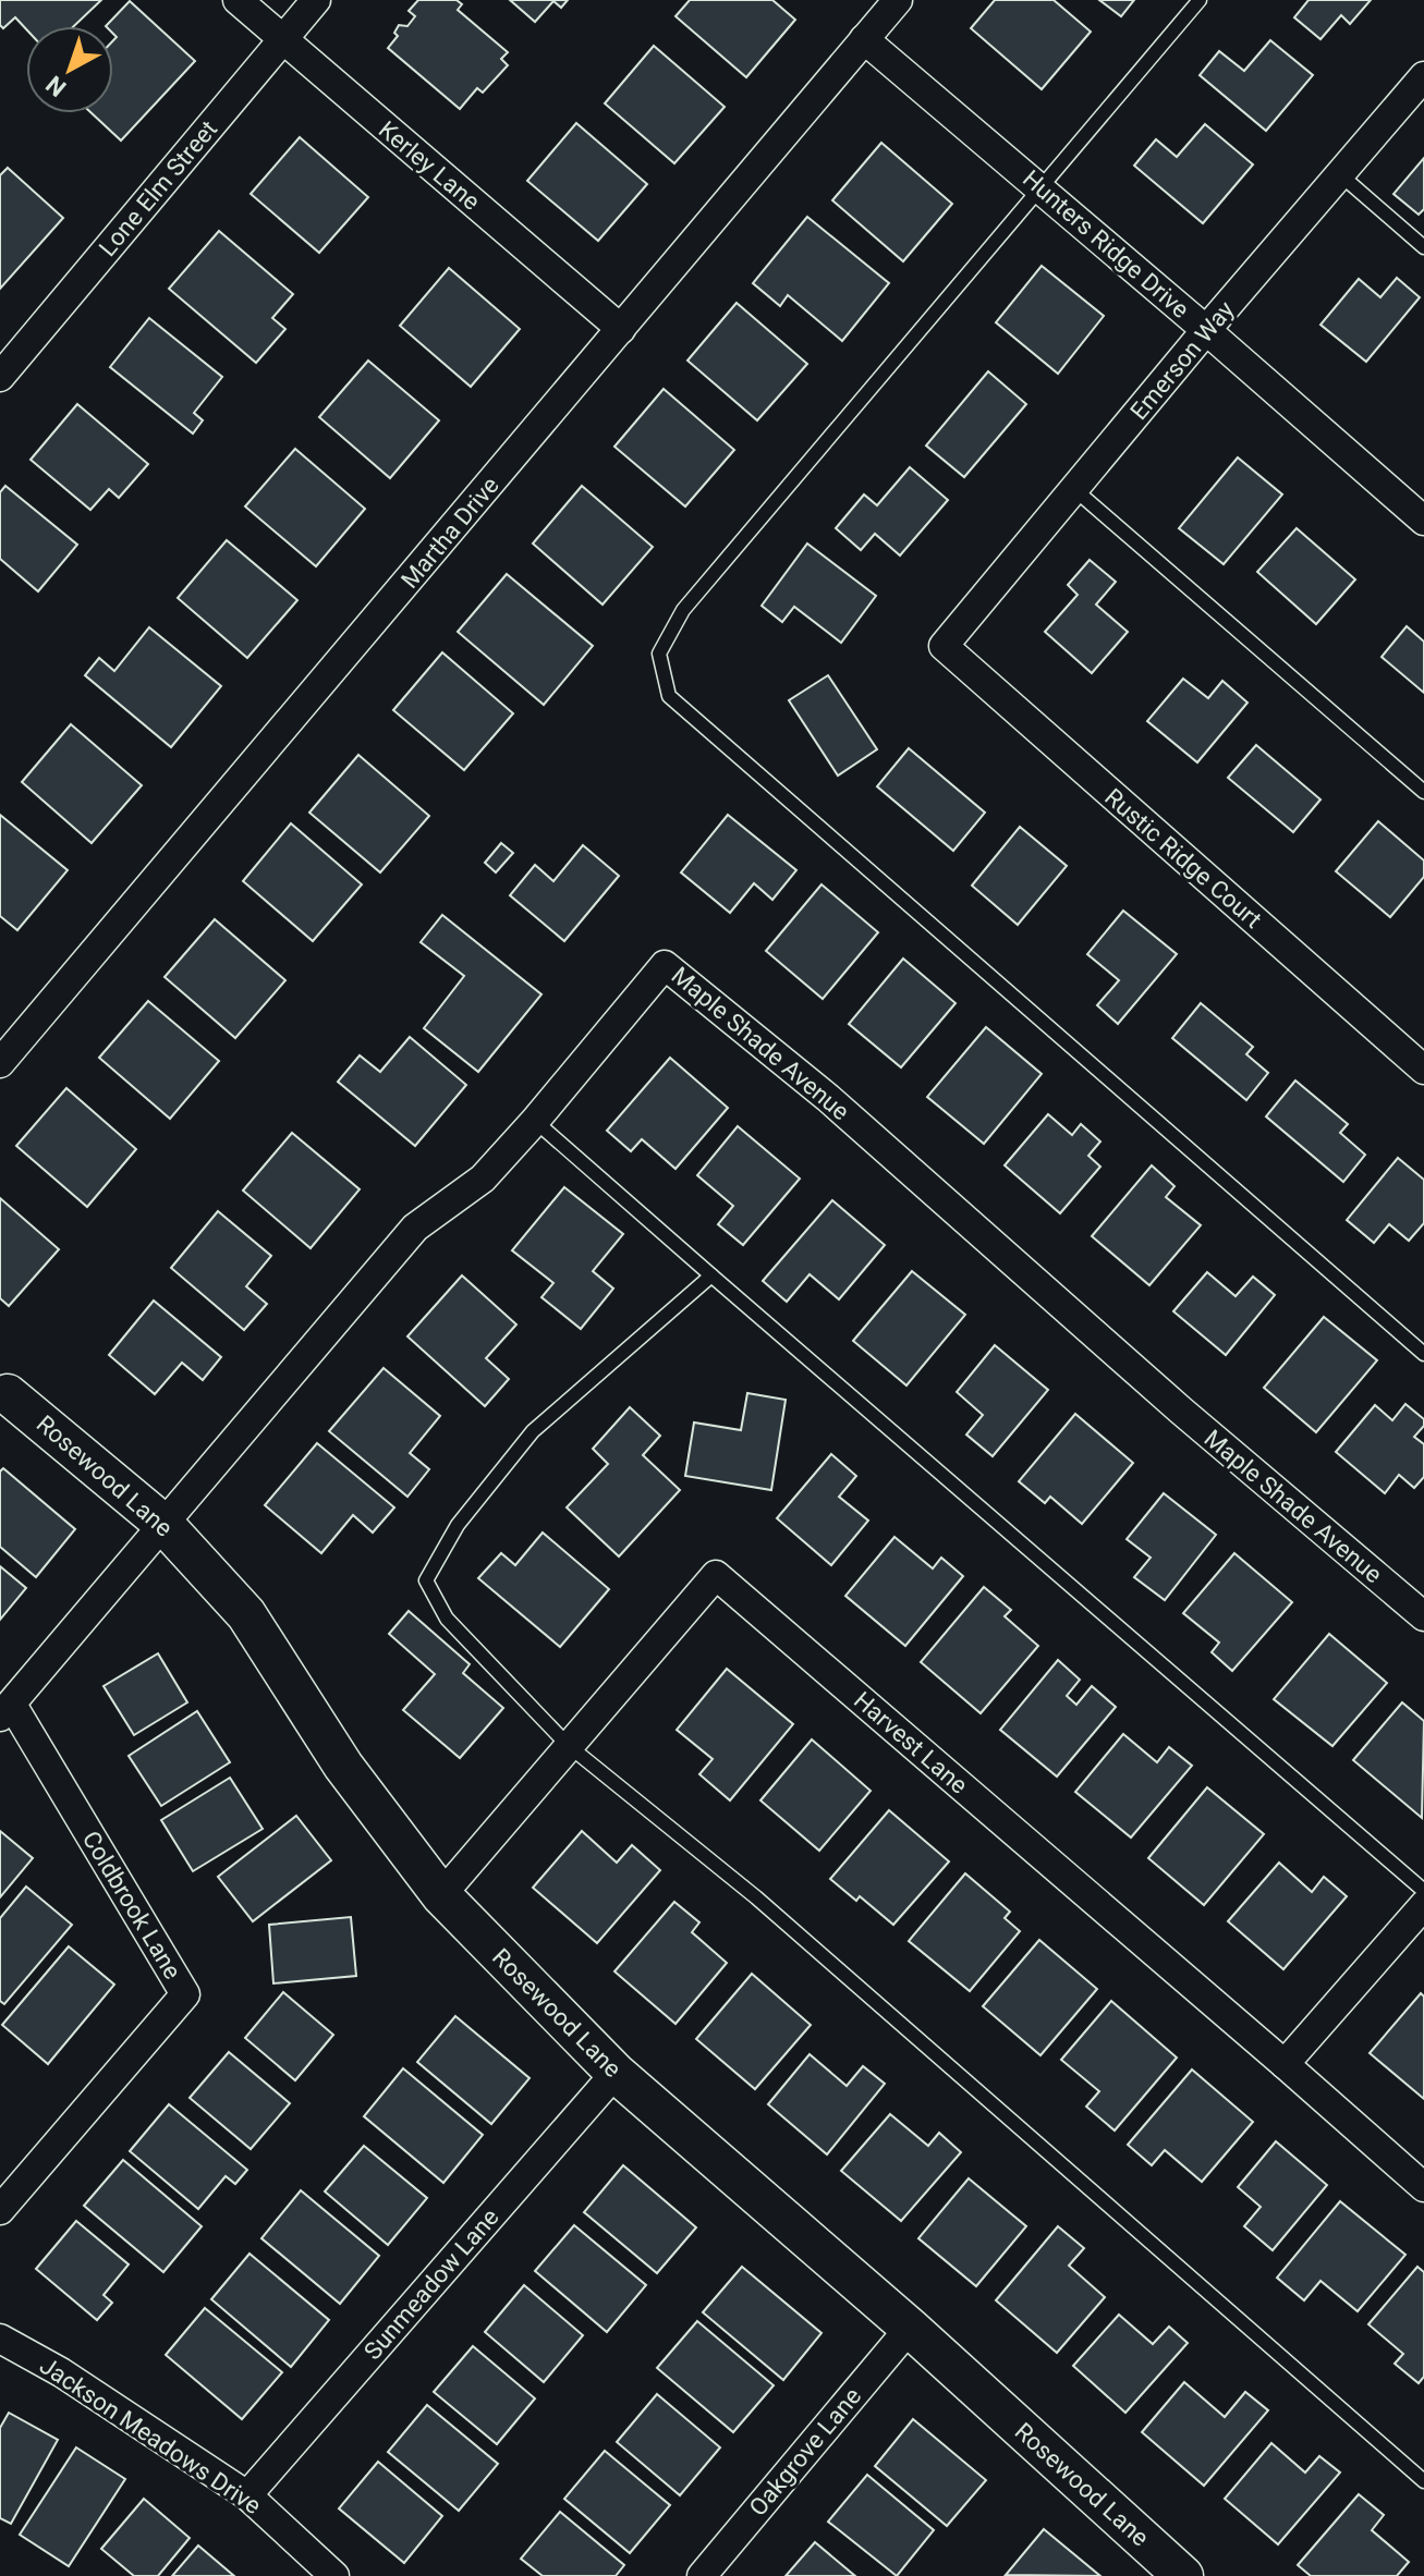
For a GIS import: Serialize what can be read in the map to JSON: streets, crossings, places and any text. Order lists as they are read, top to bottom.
{
  "streets": {
    "street": [
      "Kerley Lane",
      "Lone Elm Street",
      "Hunters Ridge Drive",
      "Emerson Way",
      "Martha Drive",
      "Rustic Ridge Court",
      "Maple Shade Avenue",
      "Rosewood Lane",
      "Harvest Lane",
      "Coldbrook Lane",
      "Sunmeadow Lane",
      "Jackson Meadows Drive",
      "Oakgrove Lane"
    ]
  },
  "crossings": [
    ["Kerley Lane", "Lone Elm Street"],
    ["Kerley Lane", "Martha Drive"],
    ["Hunters Ridge Drive", "Emerson Way"],
    ["Hunters Ridge Drive", "Martha Drive"],
    ["Emerson Way", "Rustic Ridge Court"],
    ["Maple Shade Avenue", "Rosewood Lane"],
    ["Maple Shade Avenue", "Coldbrook Lane"],
    ["Rosewood Lane", "Harvest Lane"],
    ["Rosewood Lane", "Sunmeadow Lane"],
    ["Rosewood Lane", "Oakgrove Lane"],
    ["Sunmeadow Lane", "Jackson Meadows Drive"]
  ],
  "north": "bottom left"
}
